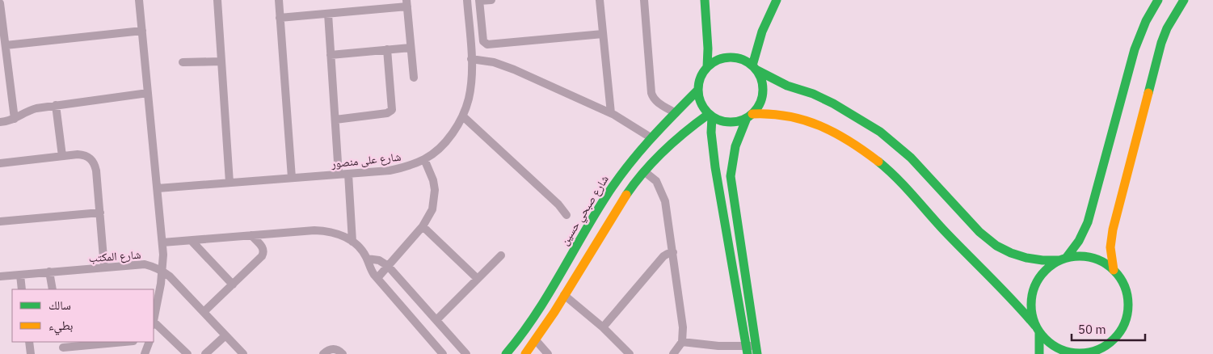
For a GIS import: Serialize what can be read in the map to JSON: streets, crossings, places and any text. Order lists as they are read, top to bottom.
{
  "streets": {
    "street": ["شارع على منصور", "شارع صبحي حسين", "شارع المكتب"]
  },
  "legend": ["سالك", "بطيء"],
  "scale_bar": "50 m"
}
